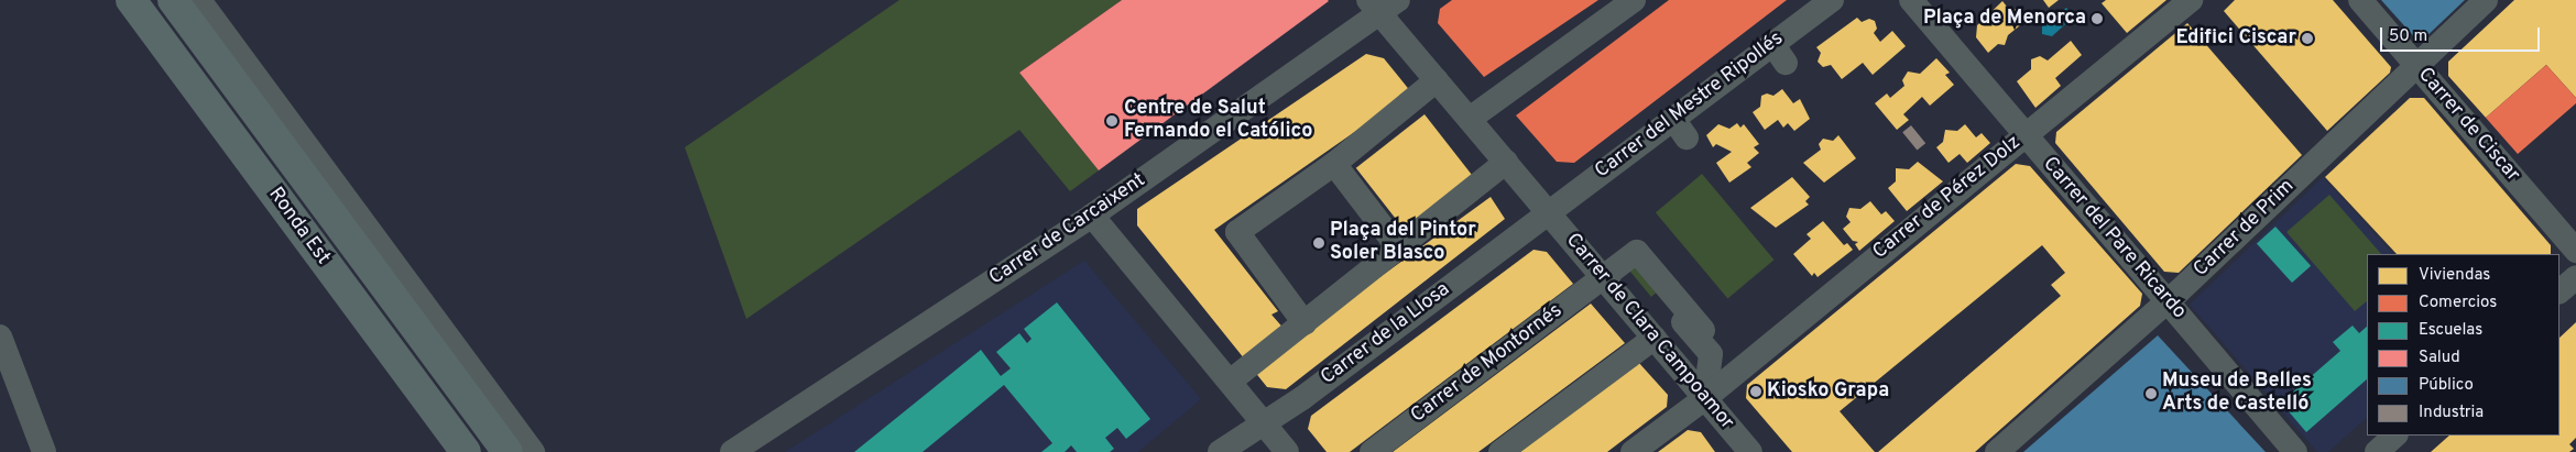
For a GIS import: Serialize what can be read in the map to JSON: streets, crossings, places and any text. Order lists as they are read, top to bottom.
{
  "streets": {
    "main road": ["Ronda Est"],
    "street": [
      "Carrer del Mestre Ripollés",
      "Carrer de Ciscar",
      "Carrer de Pérez Dolz",
      "Carrer de Prim",
      "Carrer de Carcaixent",
      "Carrer del Pare Ricardo",
      "Carrer de Clara Campoamor",
      "Carrer de la Llosa",
      "Carrer de Montornés"
    ]
  },
  "crossings": [
    ["Carrer del Mestre Ripollés", "Carrer de Clara Campoamor"],
    ["Carrer del Mestre Ripollés", "Carrer de la Llosa"],
    ["Carrer de Ciscar", "Carrer de Prim"],
    ["Carrer de Pérez Dolz", "Carrer del Pare Ricardo"],
    ["Carrer de Pérez Dolz", "Carrer de Clara Campoamor"],
    ["Carrer de Prim", "Carrer del Pare Ricardo"],
    ["Carrer de Carcaixent", "Carrer de Clara Campoamor"],
    ["Carrer de Clara Campoamor", "Carrer de la Llosa"],
    ["Carrer de Clara Campoamor", "Carrer de Montornés"]
  ],
  "places": [
    "Plaça de Menorca",
    "Edifici Ciscar",
    "Centre de Salut Fernando el Católico",
    "Plaça del Pintor Soler Blasco",
    "Kiosko Grapa",
    "Museu de Belles Arts de Castelló"
  ],
  "legend": [
    "Viviendas",
    "Comercios",
    "Escuelas",
    "Salud",
    "Público",
    "Industria"
  ],
  "scale_bar": "50 m"
}
